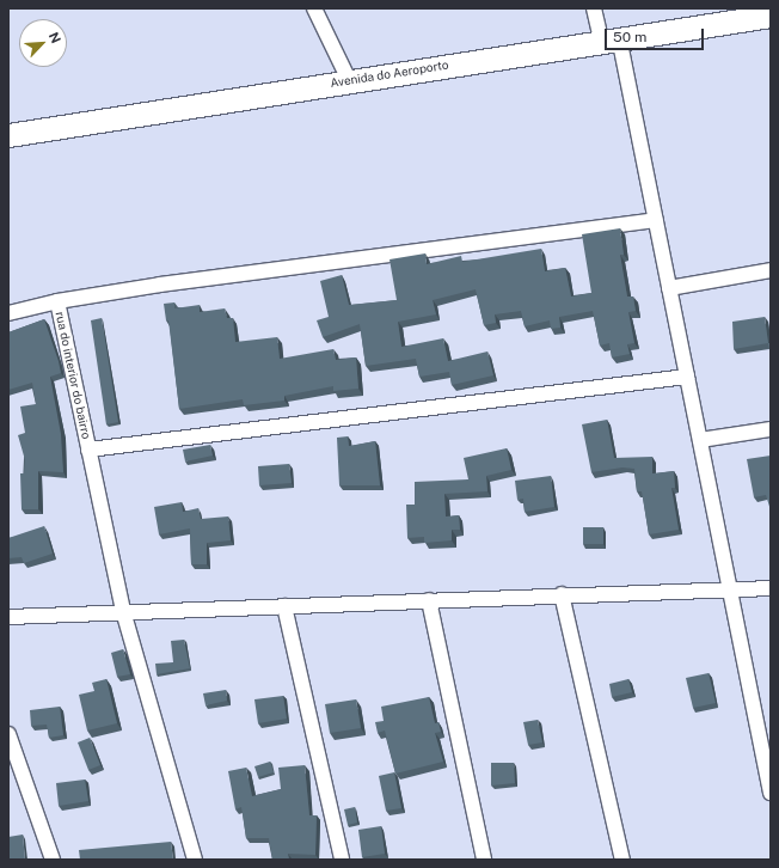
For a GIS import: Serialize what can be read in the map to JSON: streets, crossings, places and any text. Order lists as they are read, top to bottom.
{
  "streets": {
    "main road": ["Avenida do Aeroporto"],
    "street": ["rua do interior do bairro"]
  },
  "scale_bar": "50 m",
  "north": "top right"
}
